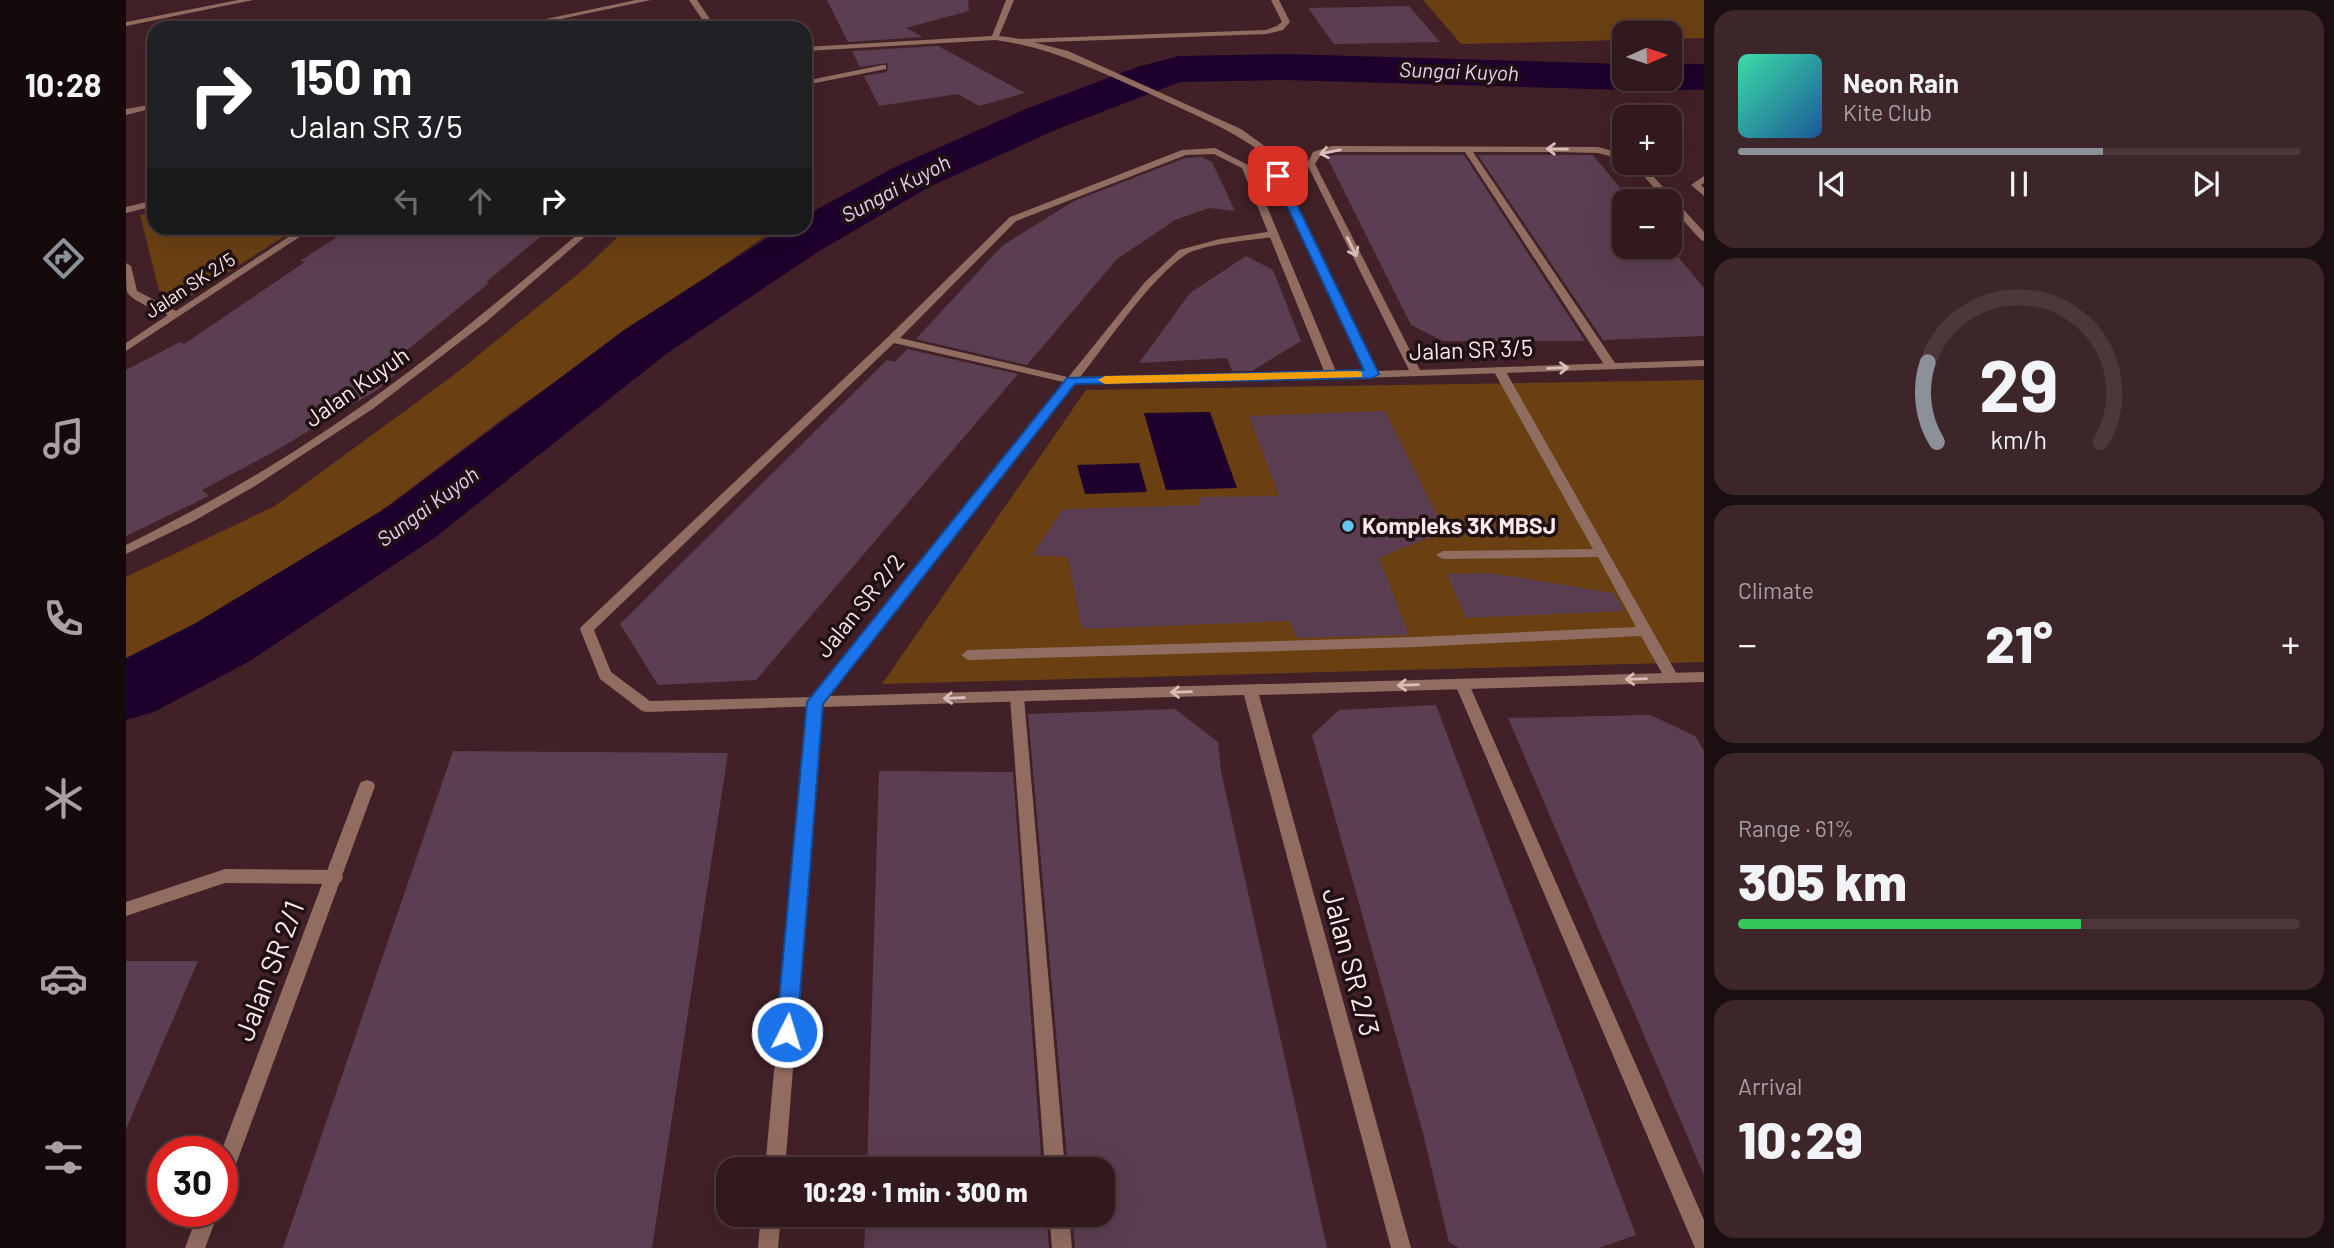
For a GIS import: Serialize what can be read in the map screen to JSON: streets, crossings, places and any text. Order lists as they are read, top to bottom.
{
  "streets": {
    "street": [
      "Jalan SK 2/5",
      "Jalan SR 3/5",
      "Jalan Kuyuh",
      "Jalan SR 2/2",
      "Jalan SR 2/3",
      "Jalan SR 2/1"
    ]
  },
  "crossings": [
    ["Jalan SR 3/5", "Jalan SR 2/2"]
  ],
  "water": ["Sungai Kuyoh"],
  "places": ["Kompleks 3K MBSJ"],
  "north": "right",
  "page": {
    "tabs": "10:28",
    "map_buttons": ["+", "−"],
    "turn": ["150 m", "Jalan SR 3/5"],
    "song": ["Neon Rain", "Kite Club"],
    "tile": [
      "Climate",
      ["Range · 61%", "305 km"],
      ["Arrival", "10:29"]
    ],
    "heat": ["−", "21°", "+"],
    "limit": "30",
    "trip": "10:29 · 1 min · 300 m",
    "gauge": ["29", "km/h"]
  }
}
